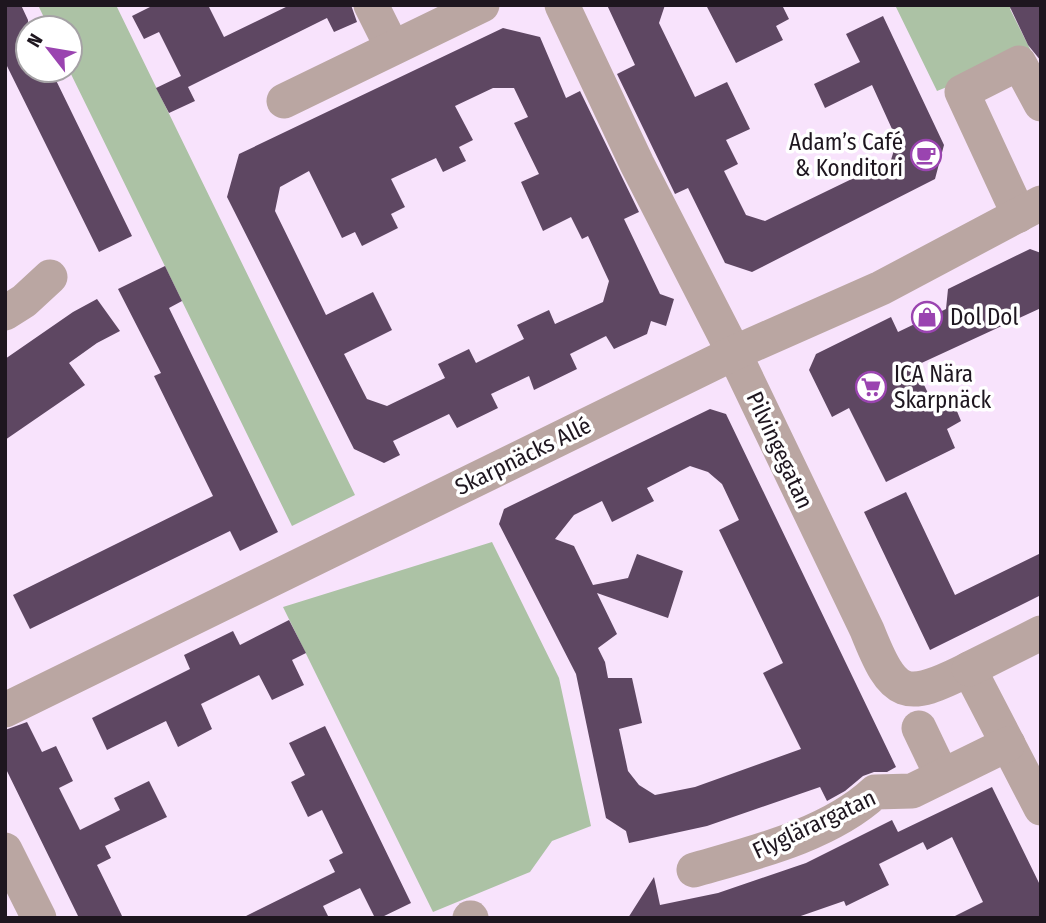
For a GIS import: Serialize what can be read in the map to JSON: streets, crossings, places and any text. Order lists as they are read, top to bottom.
{
  "streets": {
    "street": ["Pilvingegatan", "Skarpnäcks Allé", "Flyglärargatan"]
  },
  "crossings": [
    ["Pilvingegatan", "Skarpnäcks Allé"]
  ],
  "places": {
    "cafe": ["Adam’s Café & Konditori"],
    "shop": ["Dol Dol"],
    "supermarket": ["ICA Nära Skarpnäck"]
  },
  "north": "top left"
}
